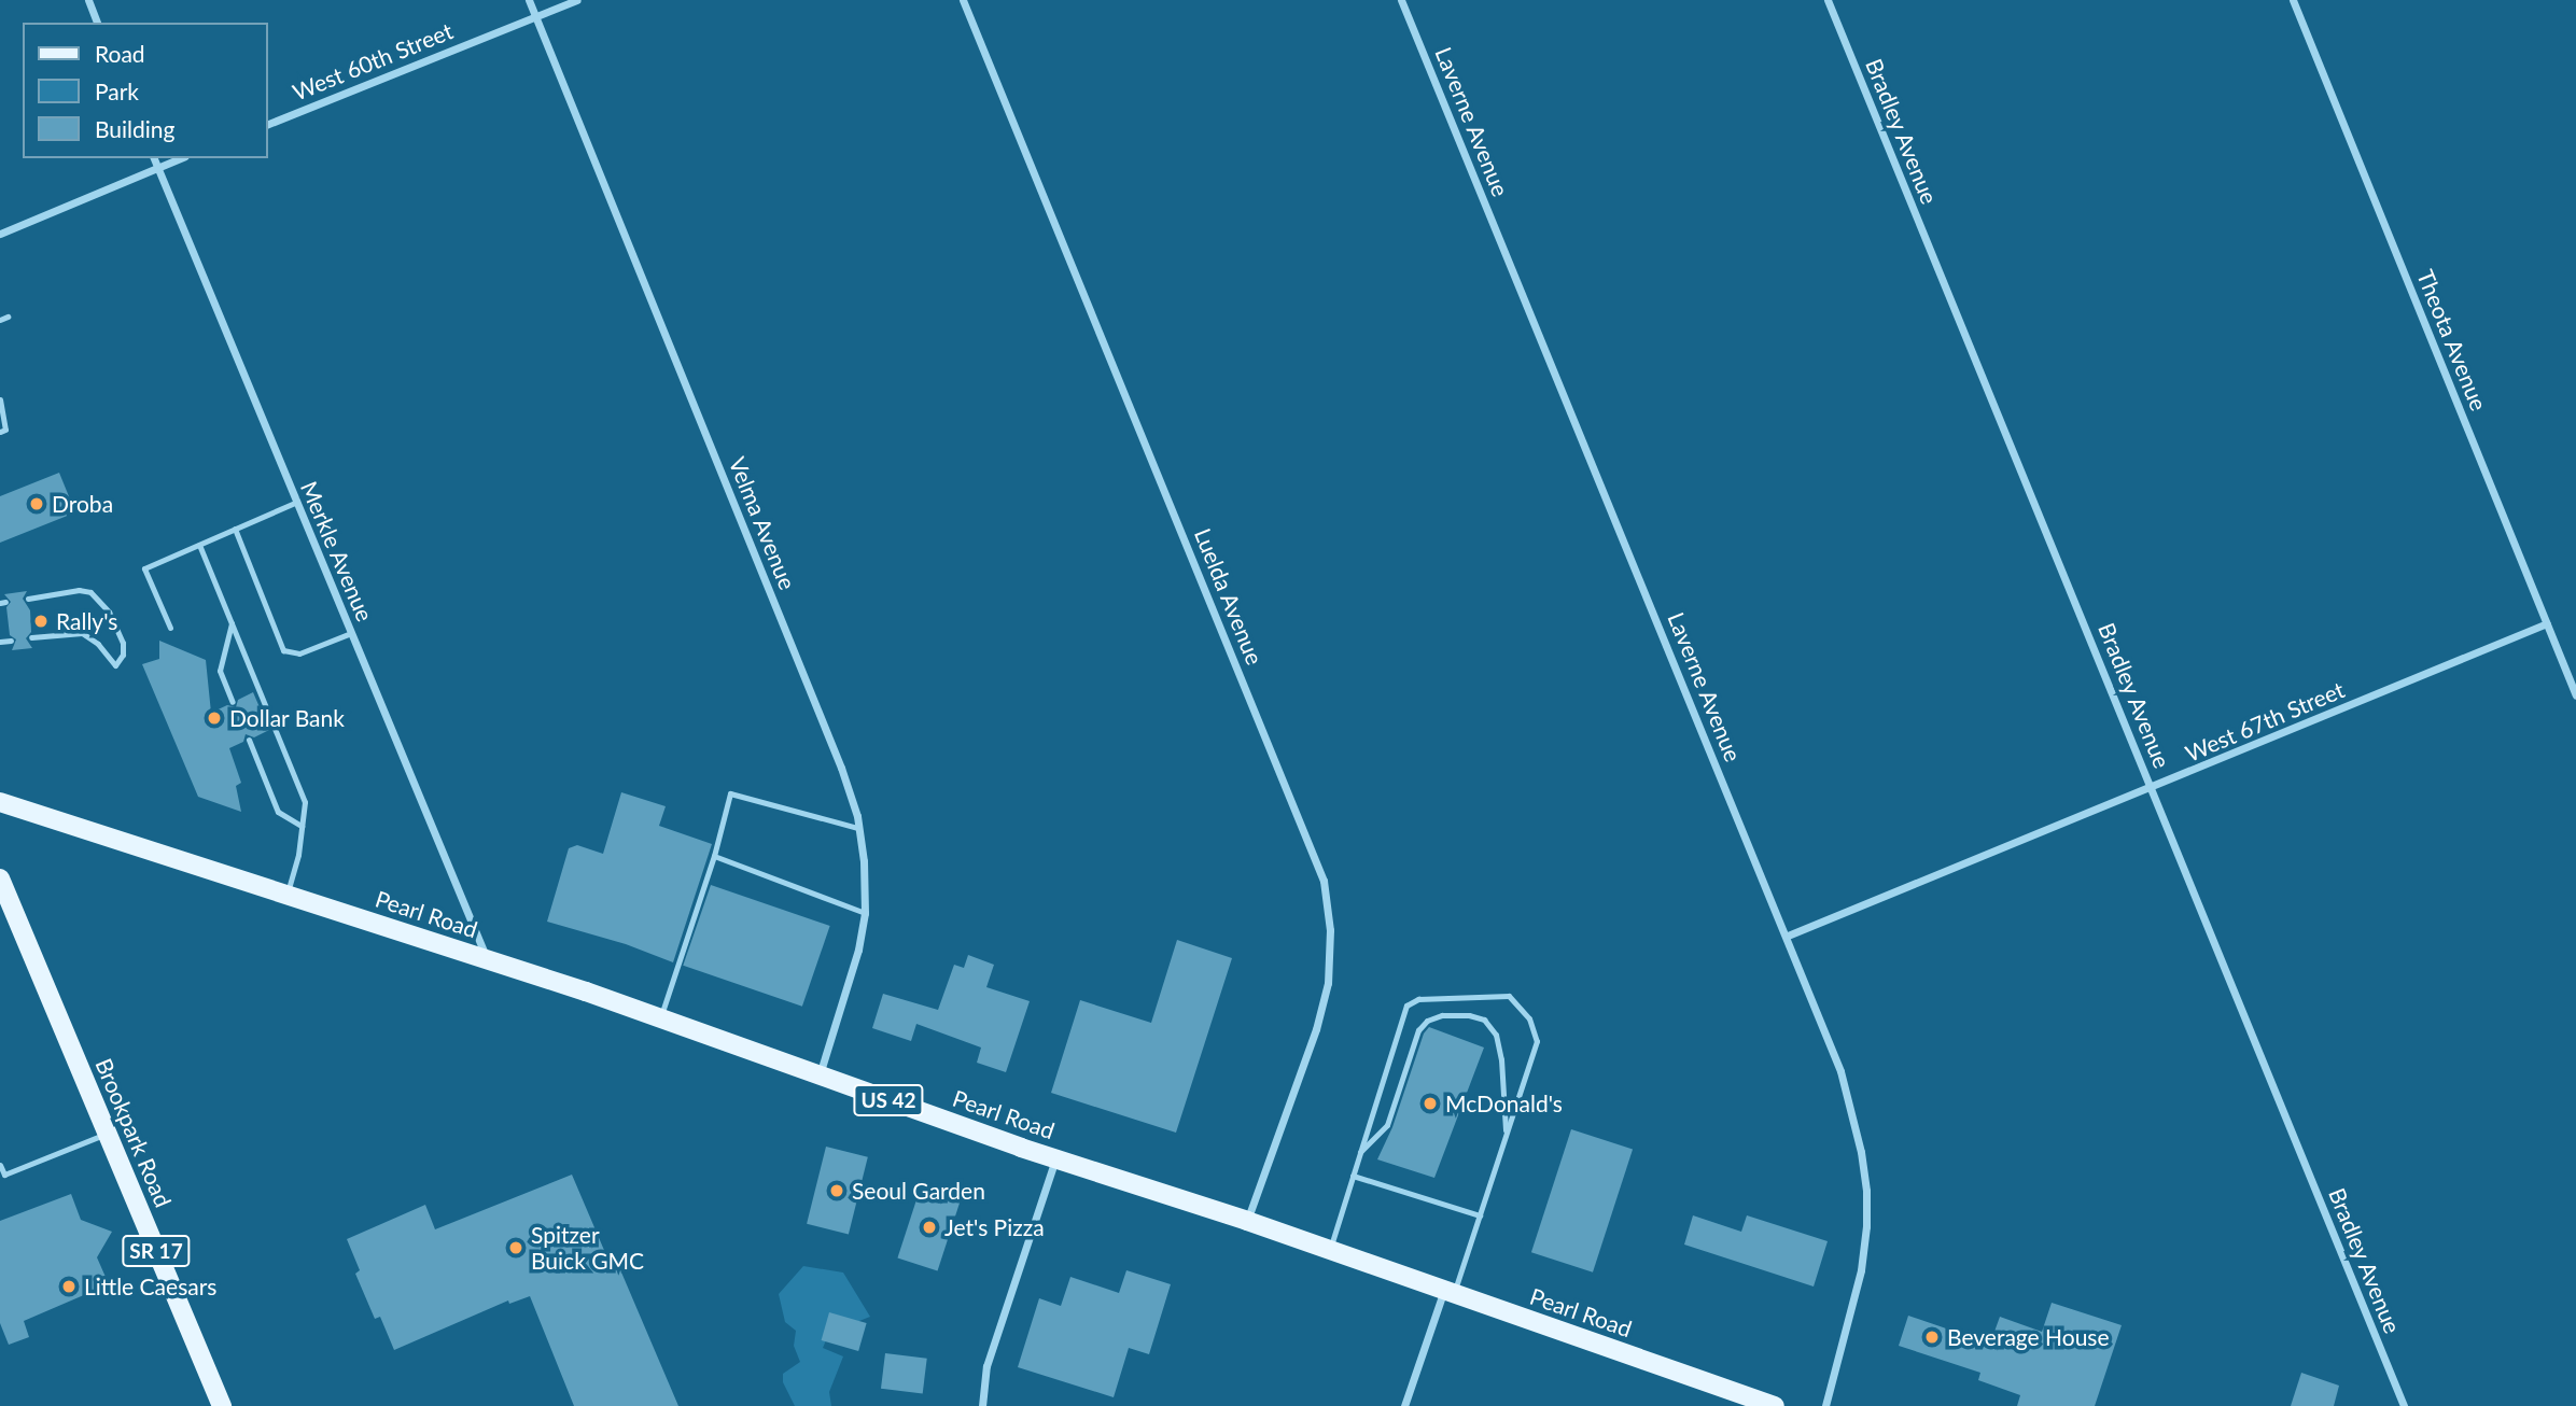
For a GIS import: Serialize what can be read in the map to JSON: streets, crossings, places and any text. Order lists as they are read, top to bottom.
{
  "streets": {
    "main road": [
      "Pearl Road",
      "US 42",
      "Brookpark Road",
      "SR 17"
    ],
    "street": [
      "West 60th Street",
      "Laverne Avenue",
      "Bradley Avenue",
      "Theota Avenue",
      "Velma Avenue",
      "Merkle Avenue",
      "Luelda Avenue",
      "West 67th Street"
    ]
  },
  "crossings": [
    ["West 60th Street", "Velma Avenue"],
    ["Laverne Avenue", "West 67th Street"],
    ["Bradley Avenue", "West 67th Street"],
    ["Theota Avenue", "West 67th Street"],
    ["Velma Avenue", "Pearl Road"],
    ["Merkle Avenue", "Pearl Road"],
    ["Luelda Avenue", "Pearl Road"]
  ],
  "places": [
    "Droba",
    "Rally's",
    "Dollar Bank",
    "McDonald's",
    "Seoul Garden",
    "Jet's Pizza",
    "Spitzer Buick GMC",
    "Little Caesars",
    "Beverage House"
  ],
  "legend": ["Road", "Park", "Building"]
}
